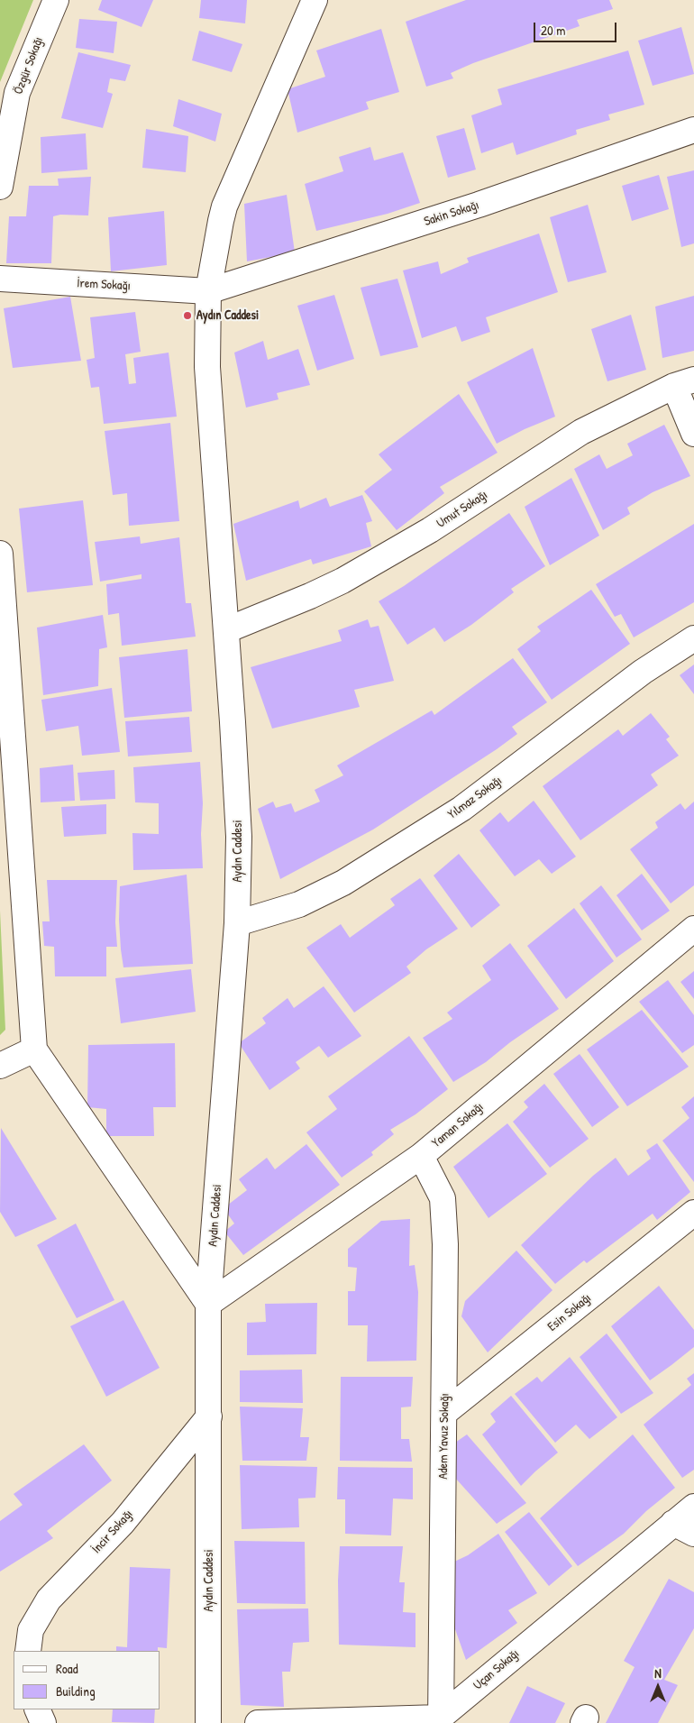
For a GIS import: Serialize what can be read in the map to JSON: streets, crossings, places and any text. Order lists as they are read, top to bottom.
{
  "streets": {
    "street": [
      "Özgür Sokağı",
      "Sakin Sokağı",
      "İrem Sokağı",
      "Umut Sokağı",
      "Yılmaz Sokağı",
      "Aydın Caddesi",
      "Yaman Sokağı",
      "Esin Sokağı",
      "Adem Yavuz Sokağı",
      "İncir Sokağı",
      "Uçan Sokağı"
    ]
  },
  "crossings": [
    ["Sakin Sokağı", "İrem Sokağı"],
    ["Sakin Sokağı", "Aydın Caddesi"],
    ["İrem Sokağı", "Aydın Caddesi"],
    ["Umut Sokağı", "Aydın Caddesi"],
    ["Yılmaz Sokağı", "Aydın Caddesi"],
    ["Aydın Caddesi", "Yaman Sokağı"],
    ["Aydın Caddesi", "İncir Sokağı"],
    ["Yaman Sokağı", "Adem Yavuz Sokağı"],
    ["Esin Sokağı", "Adem Yavuz Sokağı"],
    ["Adem Yavuz Sokağı", "Uçan Sokağı"]
  ],
  "places": ["Aydın Caddesi"],
  "legend": ["Road", "Building"],
  "scale_bar": "20 m",
  "north": "top"
}
